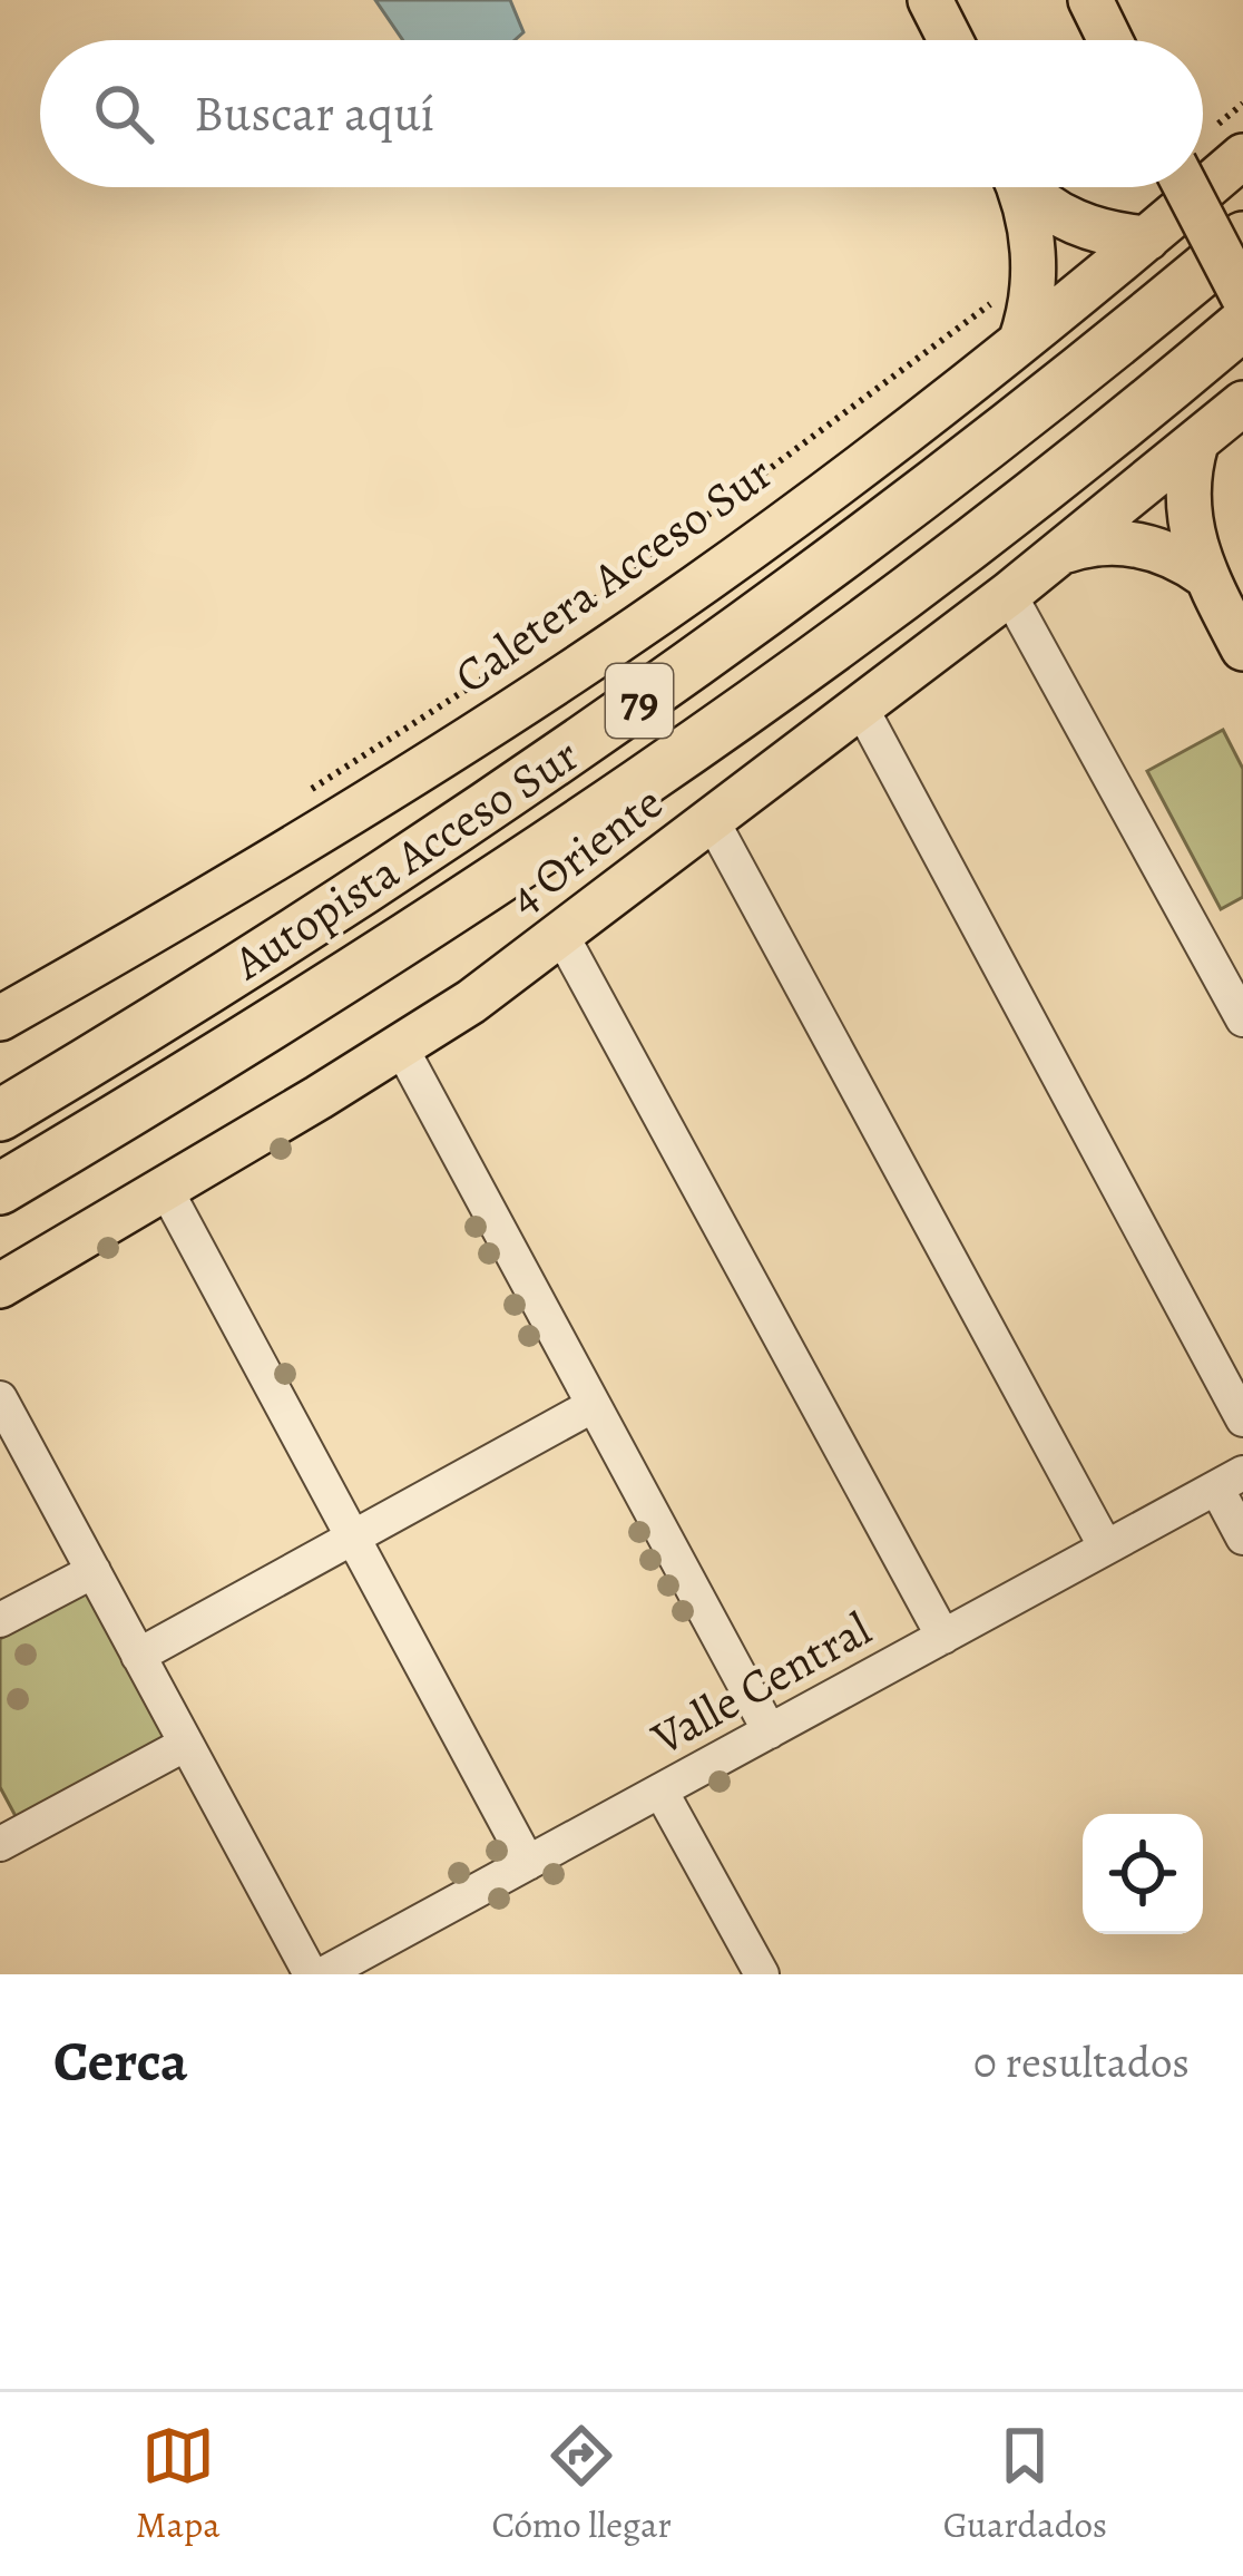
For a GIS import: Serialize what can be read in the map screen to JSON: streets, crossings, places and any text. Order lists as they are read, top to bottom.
{
  "streets": {
    "highway": ["79", "Autopista Acceso Sur"],
    "main road": ["Caletera Acceso Sur", "4 Oriente"],
    "street": ["Valle Central"]
  },
  "page": {
    "search": "Buscar aquí",
    "heading": ["Cerca", "0 resultados"],
    "nav": ["Mapa", "Cómo llegar", "Guardados"]
  }
}
